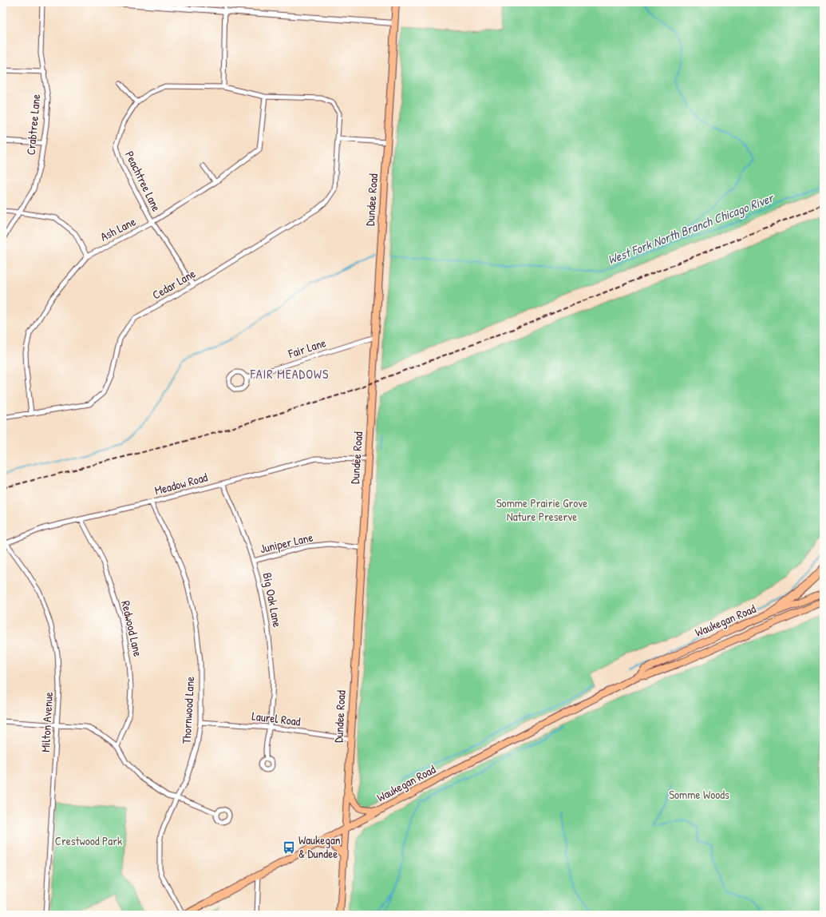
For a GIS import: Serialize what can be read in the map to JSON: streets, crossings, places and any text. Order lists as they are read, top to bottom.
{
  "streets": {
    "main road": ["Dundee Road", "Waukegan Road"],
    "street": [
      "Crabtree Lane",
      "Peachtree Lane",
      "Ash Lane",
      "Cedar Lane",
      "Fair Lane",
      "Meadow Road",
      "Juniper Lane",
      "Big Oak Lane",
      "Redwood Lane",
      "Thornwood Lane",
      "Laurel Road",
      "Milton Avenue"
    ]
  },
  "crossings": [
    ["Peachtree Lane", "Ash Lane"],
    ["Peachtree Lane", "Cedar Lane"],
    ["Dundee Road", "Fair Lane"],
    ["Dundee Road", "Meadow Road"],
    ["Dundee Road", "Juniper Lane"],
    ["Dundee Road", "Waukegan Road"],
    ["Dundee Road", "Laurel Road"],
    ["Ash Lane", "Cedar Lane"],
    ["Meadow Road", "Big Oak Lane"],
    ["Meadow Road", "Redwood Lane"],
    ["Meadow Road", "Thornwood Lane"],
    ["Meadow Road", "Milton Avenue"],
    ["Juniper Lane", "Big Oak Lane"],
    ["Big Oak Lane", "Laurel Road"],
    ["Waukegan Road", "Thornwood Lane"],
    ["Thornwood Lane", "Laurel Road"]
  ],
  "districts": ["FAIR MEADOWS"],
  "water": ["West Fork North Branch Chicago River"],
  "parks": ["Somme Prairie Grove Nature Preserve", "Somme Woods", "Crestwood Park"],
  "places": {
    "bus stop": ["Waukegan & Dundee"]
  }
}
